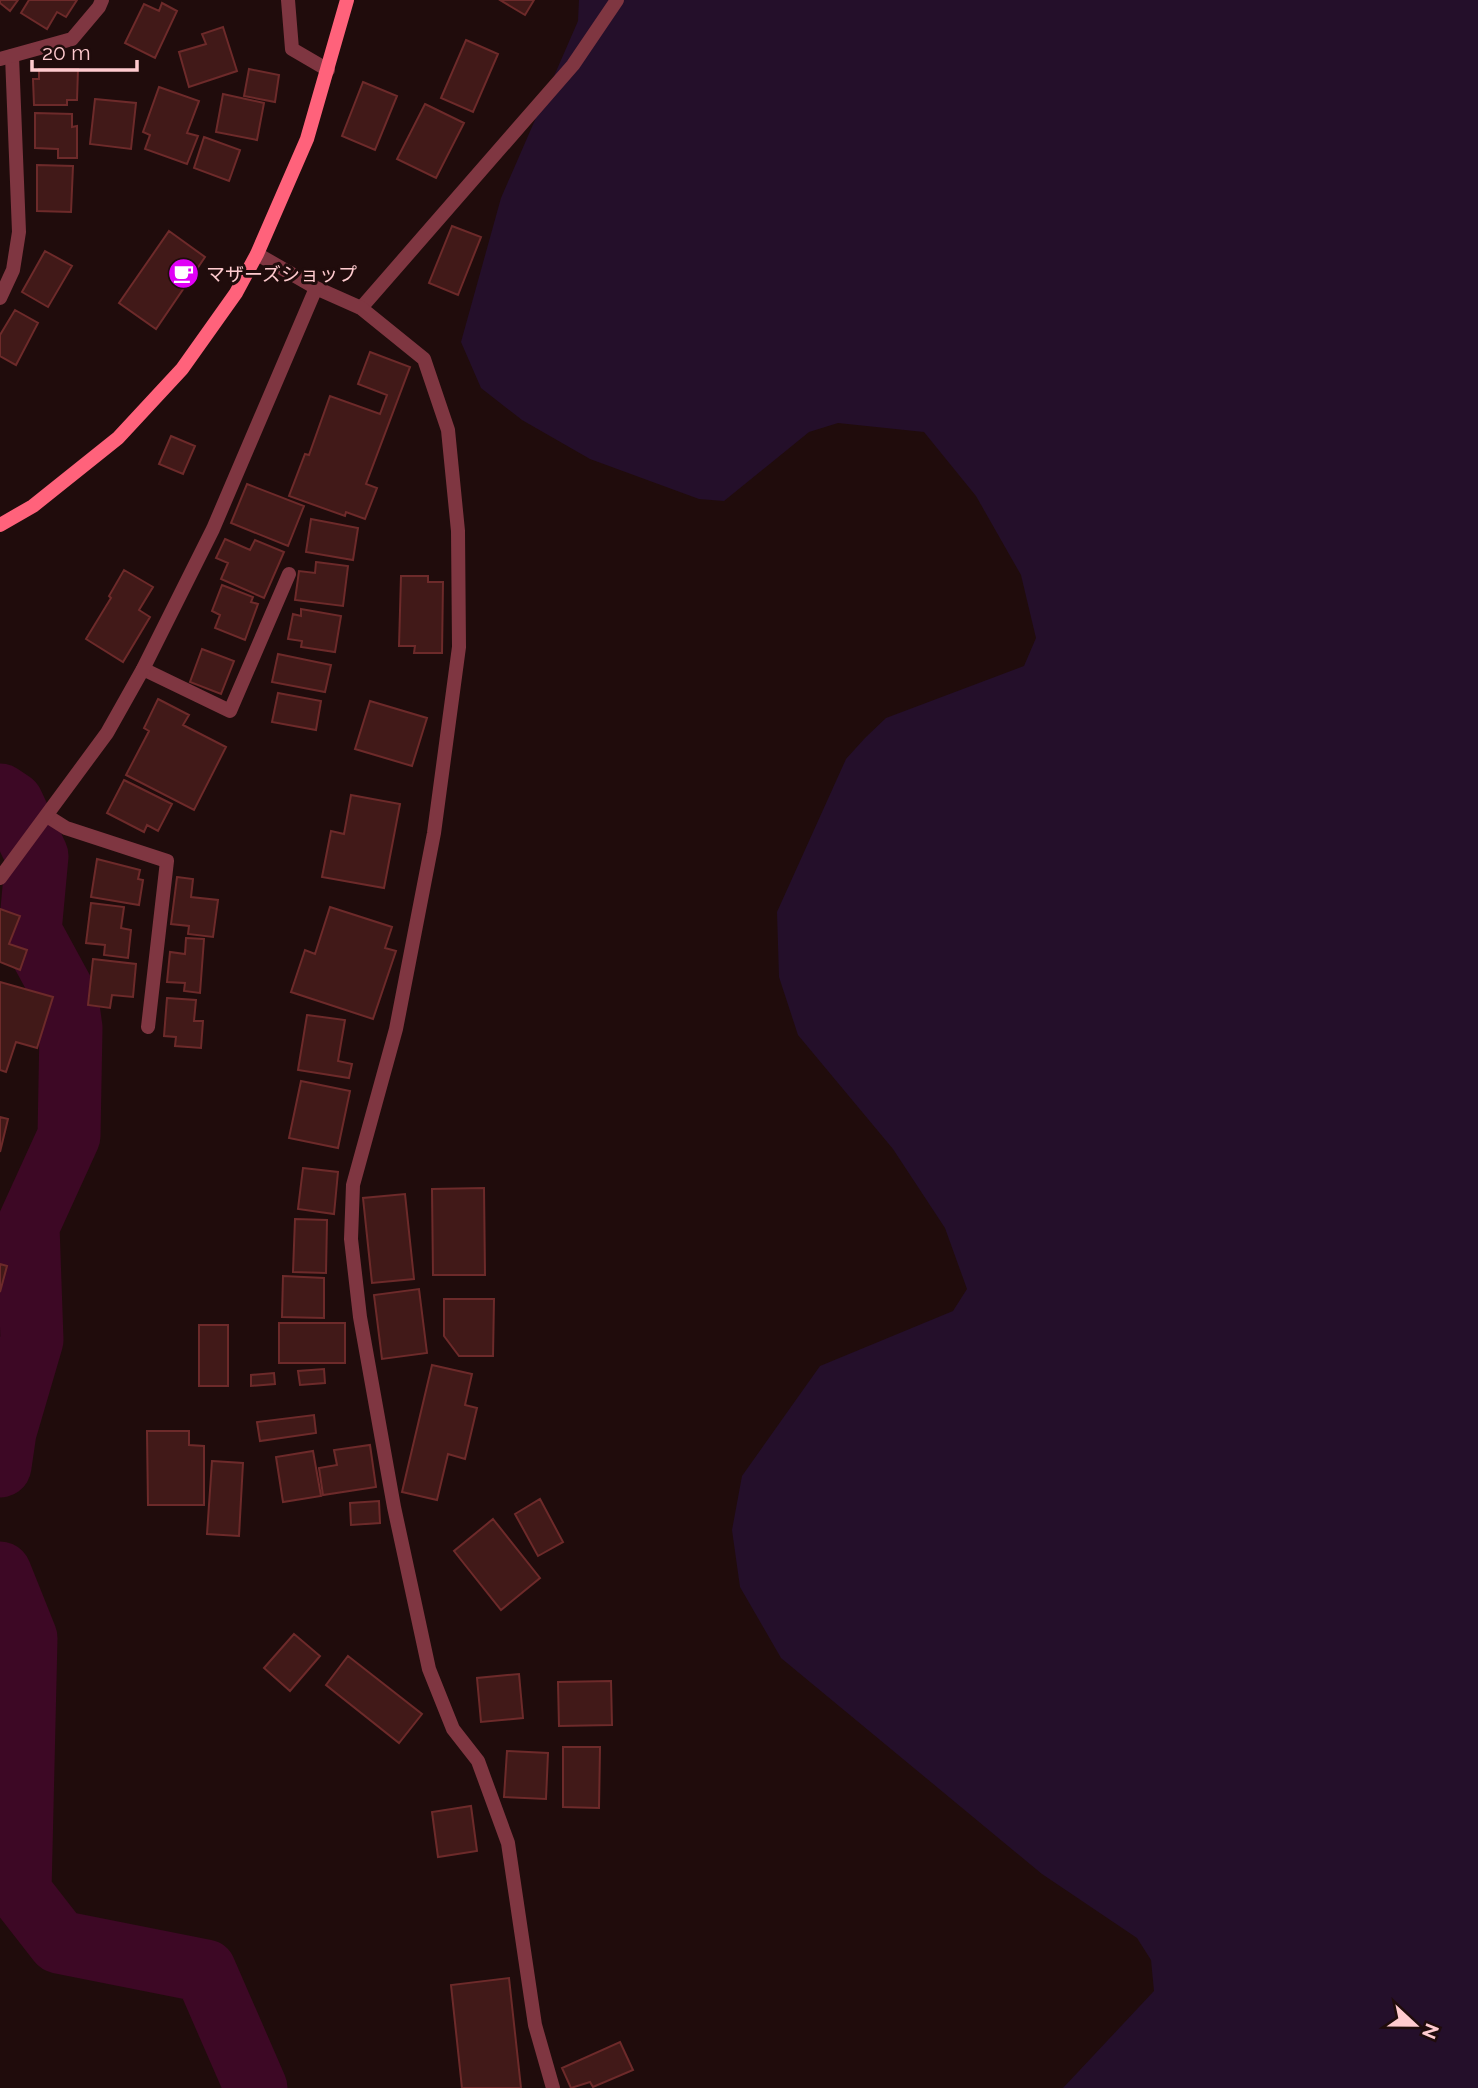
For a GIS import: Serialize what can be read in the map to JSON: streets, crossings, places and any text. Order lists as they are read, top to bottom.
{
  "places": {
    "cafe": ["マザーズショップ"]
  },
  "scale_bar": "20 m",
  "north": "right"
}
